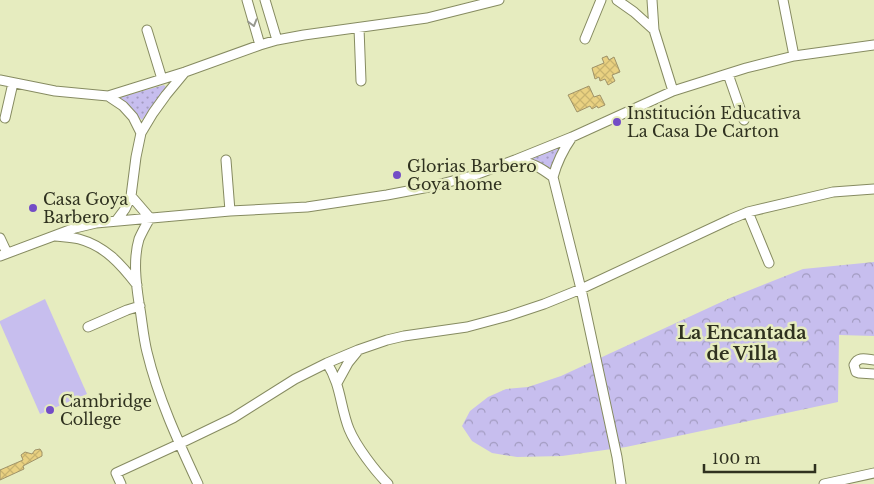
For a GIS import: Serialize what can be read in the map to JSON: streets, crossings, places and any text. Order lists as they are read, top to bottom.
{
  "districts": ["La Encantada de Villa"],
  "places": [
    "Institución Educativa La Casa De Carton",
    "Glorias Barbero Goya home",
    "Casa Goya Barbero",
    "Cambridge College"
  ],
  "scale_bar": "100 m"
}
